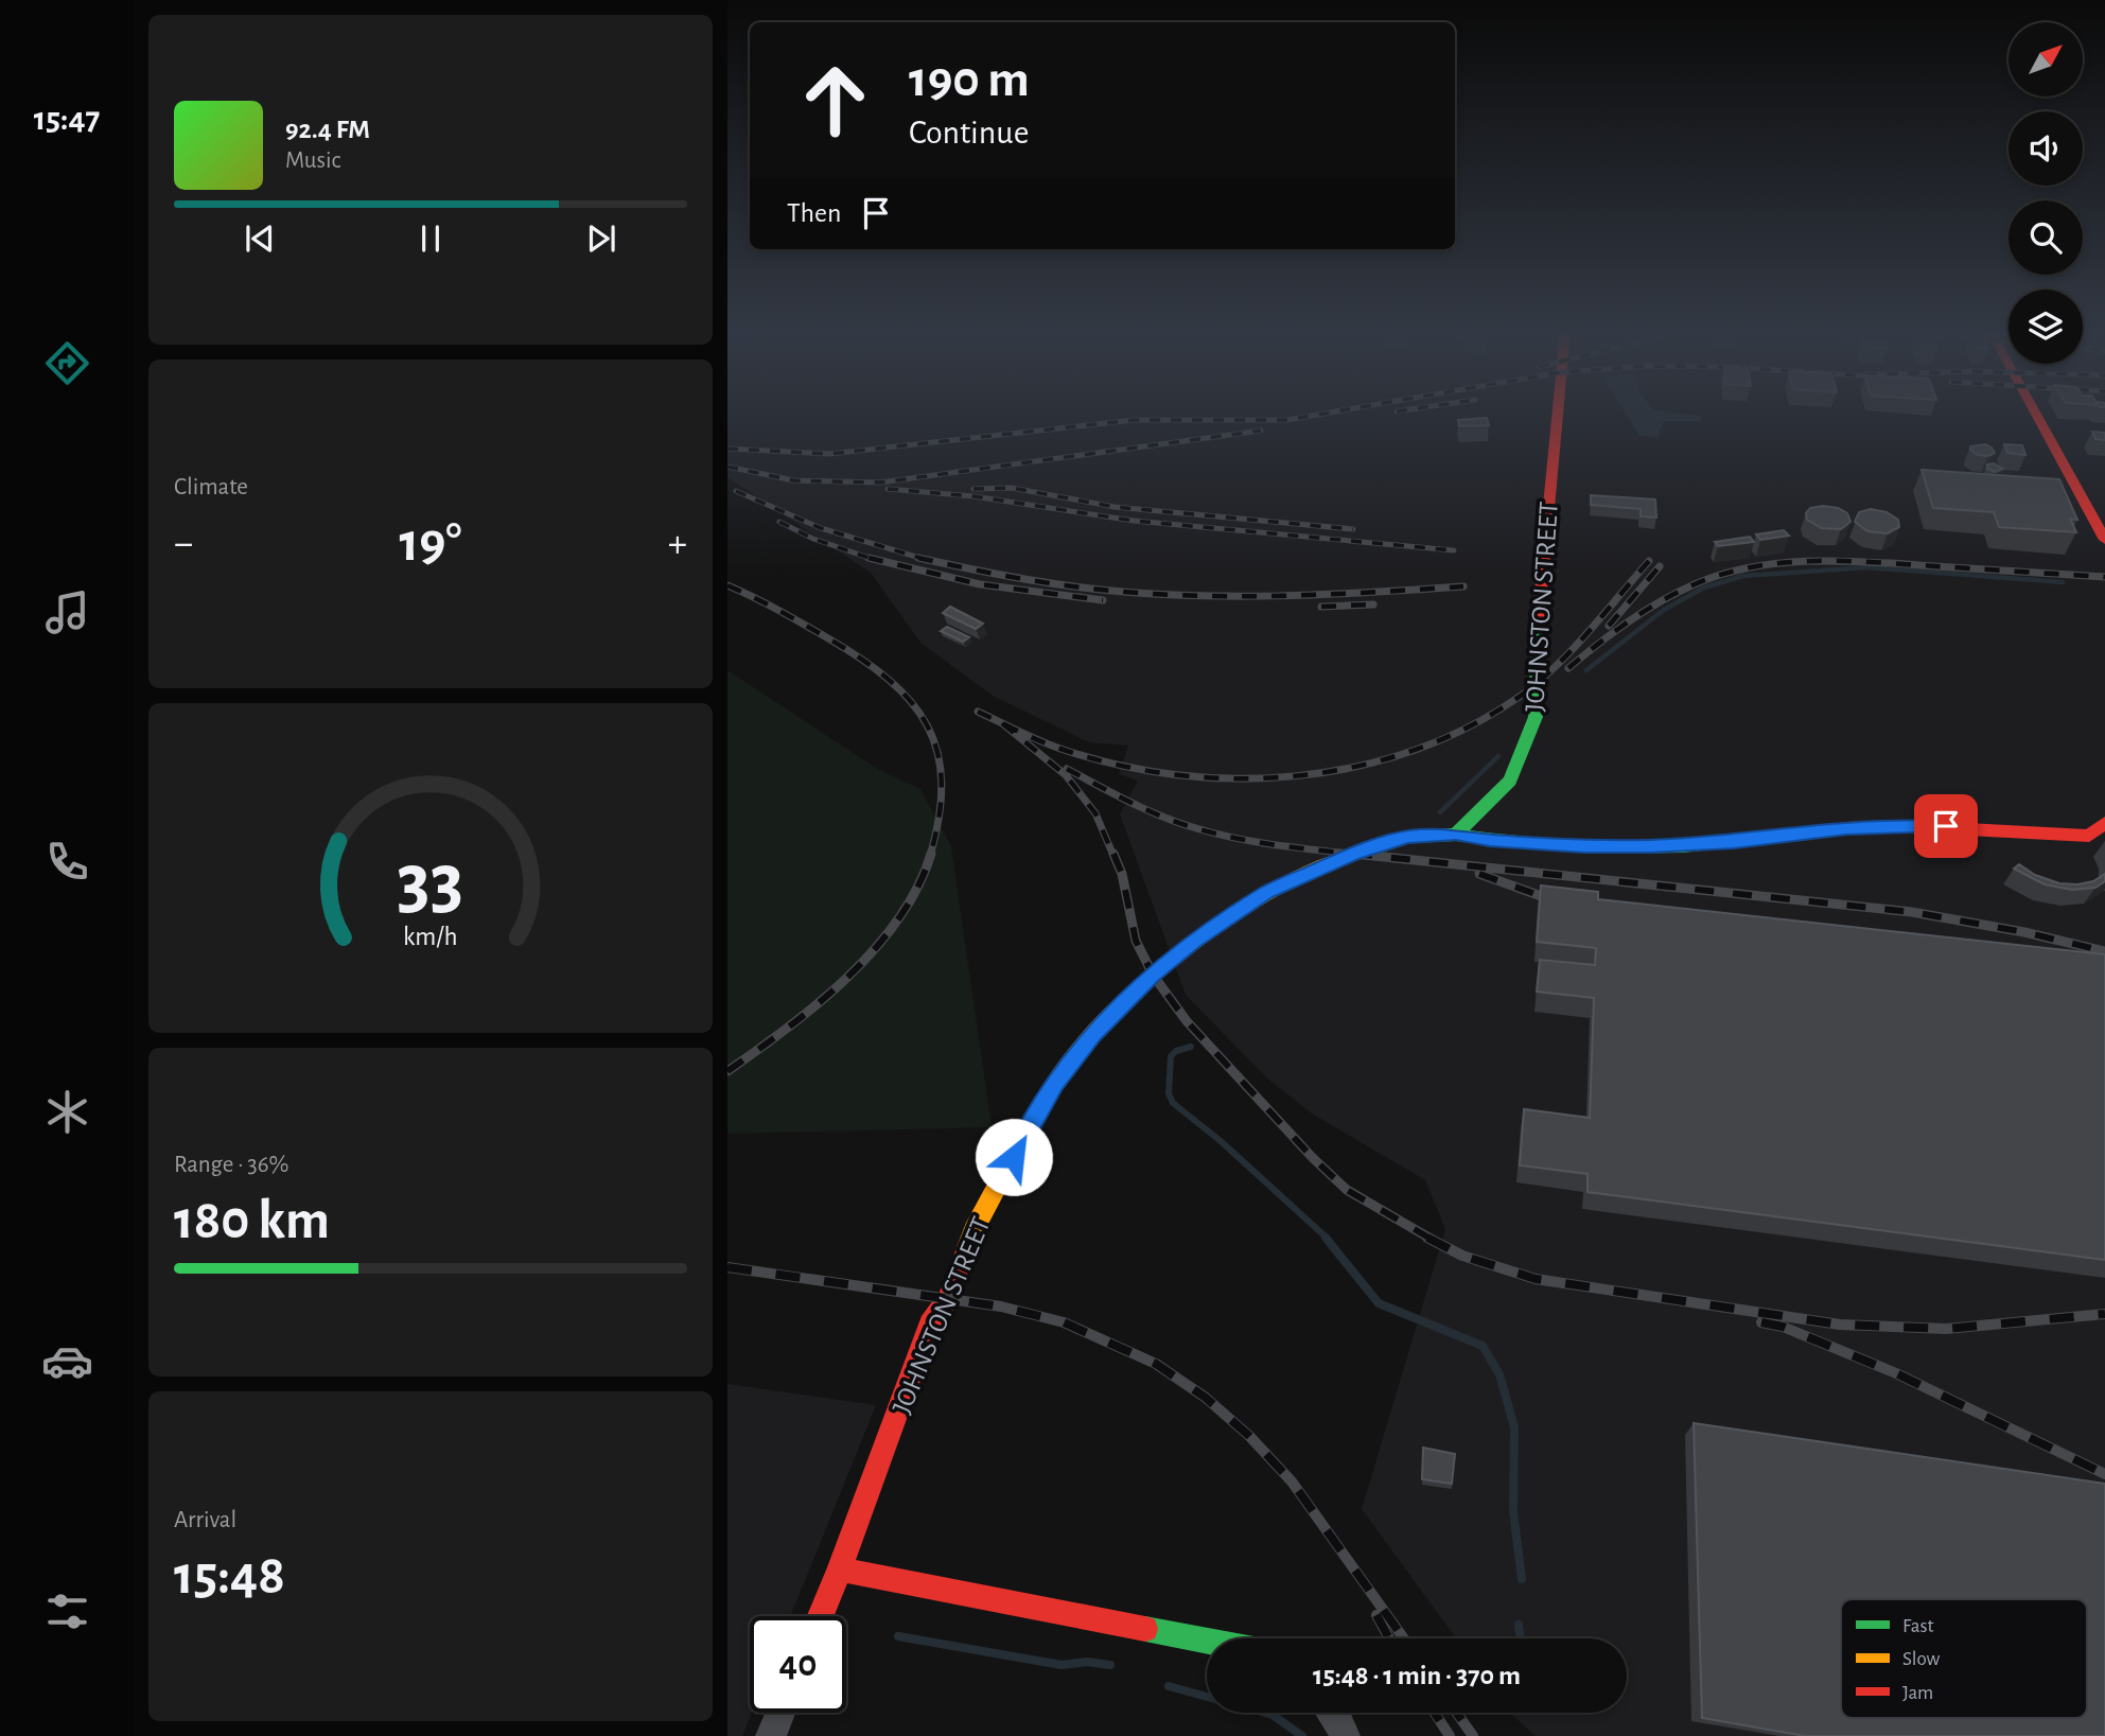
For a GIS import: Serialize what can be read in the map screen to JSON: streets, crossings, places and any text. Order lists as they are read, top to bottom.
{
  "streets": {
    "street": ["JOHNSTON STREET"]
  },
  "legend": ["Fast", "Slow", "Jam"],
  "north": "top right",
  "page": {
    "tabs": "15:47",
    "turn": ["190 m", "Continue"],
    "song": ["92.4 FM", "Music"],
    "then": "Then",
    "tile": [
      "Climate",
      ["Range · 36%", "180 km"],
      ["Arrival", "15:48"]
    ],
    "heat": ["−", "19°", "+"],
    "limit": "40",
    "trip": "15:48 · 1 min · 370 m",
    "gauge": ["33", "km/h"]
  }
}
